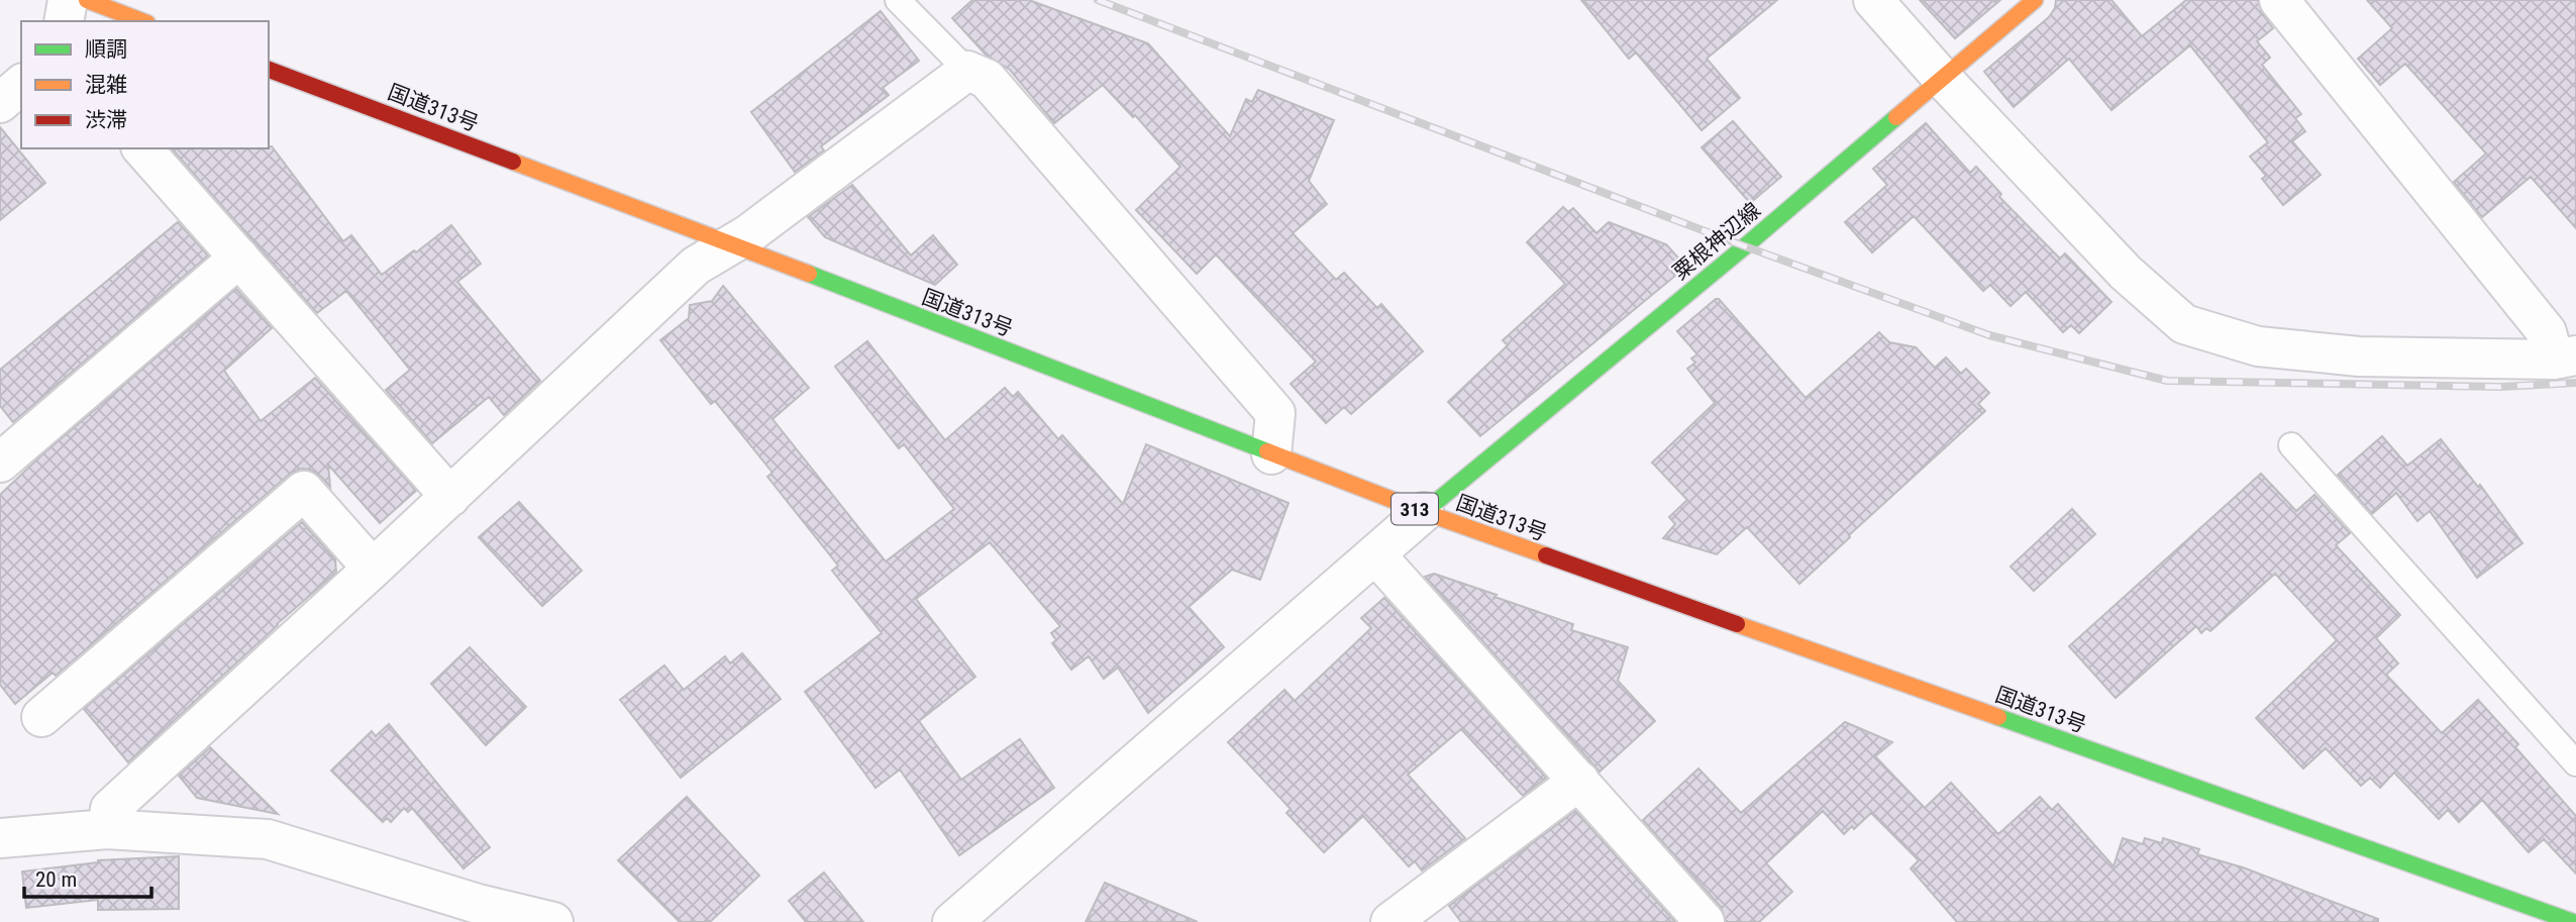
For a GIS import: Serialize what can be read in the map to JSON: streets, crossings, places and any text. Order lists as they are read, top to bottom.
{
  "streets": {
    "main road": ["国道313号", "粟根神辺線", "313"]
  },
  "crossings": [
    ["国道313号", "粟根神辺線"]
  ],
  "legend": ["順調", "混雑", "渋滞"],
  "scale_bar": "20 m"
}
